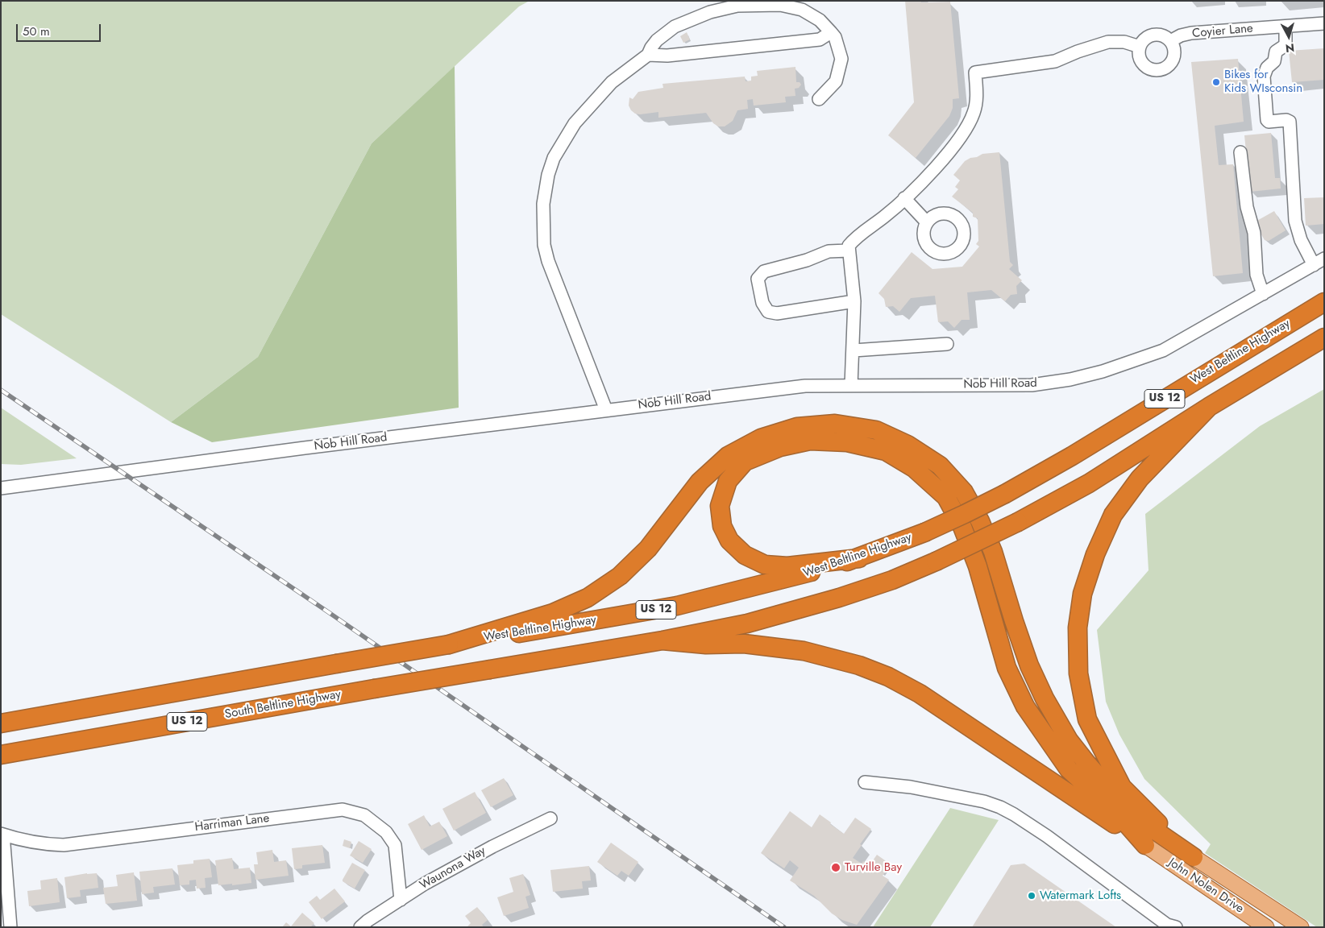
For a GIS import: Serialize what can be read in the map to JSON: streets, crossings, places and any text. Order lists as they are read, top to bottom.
{
  "streets": {
    "highway": ["West Beltline Highway", "US 12", "South Beltline Highway"],
    "main road": ["John Nolen Drive"],
    "street": [
      "Coyier Lane",
      "Nob Hill Road",
      "Harriman Lane",
      "Waunona Way"
    ]
  },
  "crossings": [
    ["US 12", "South Beltline Highway"],
    ["Harriman Lane", "Waunona Way"]
  ],
  "places": ["Bikes for Kids WIsconsin", "Turville Bay", "Watermark Lofts"],
  "scale_bar": "50 m",
  "north": "bottom"
}
